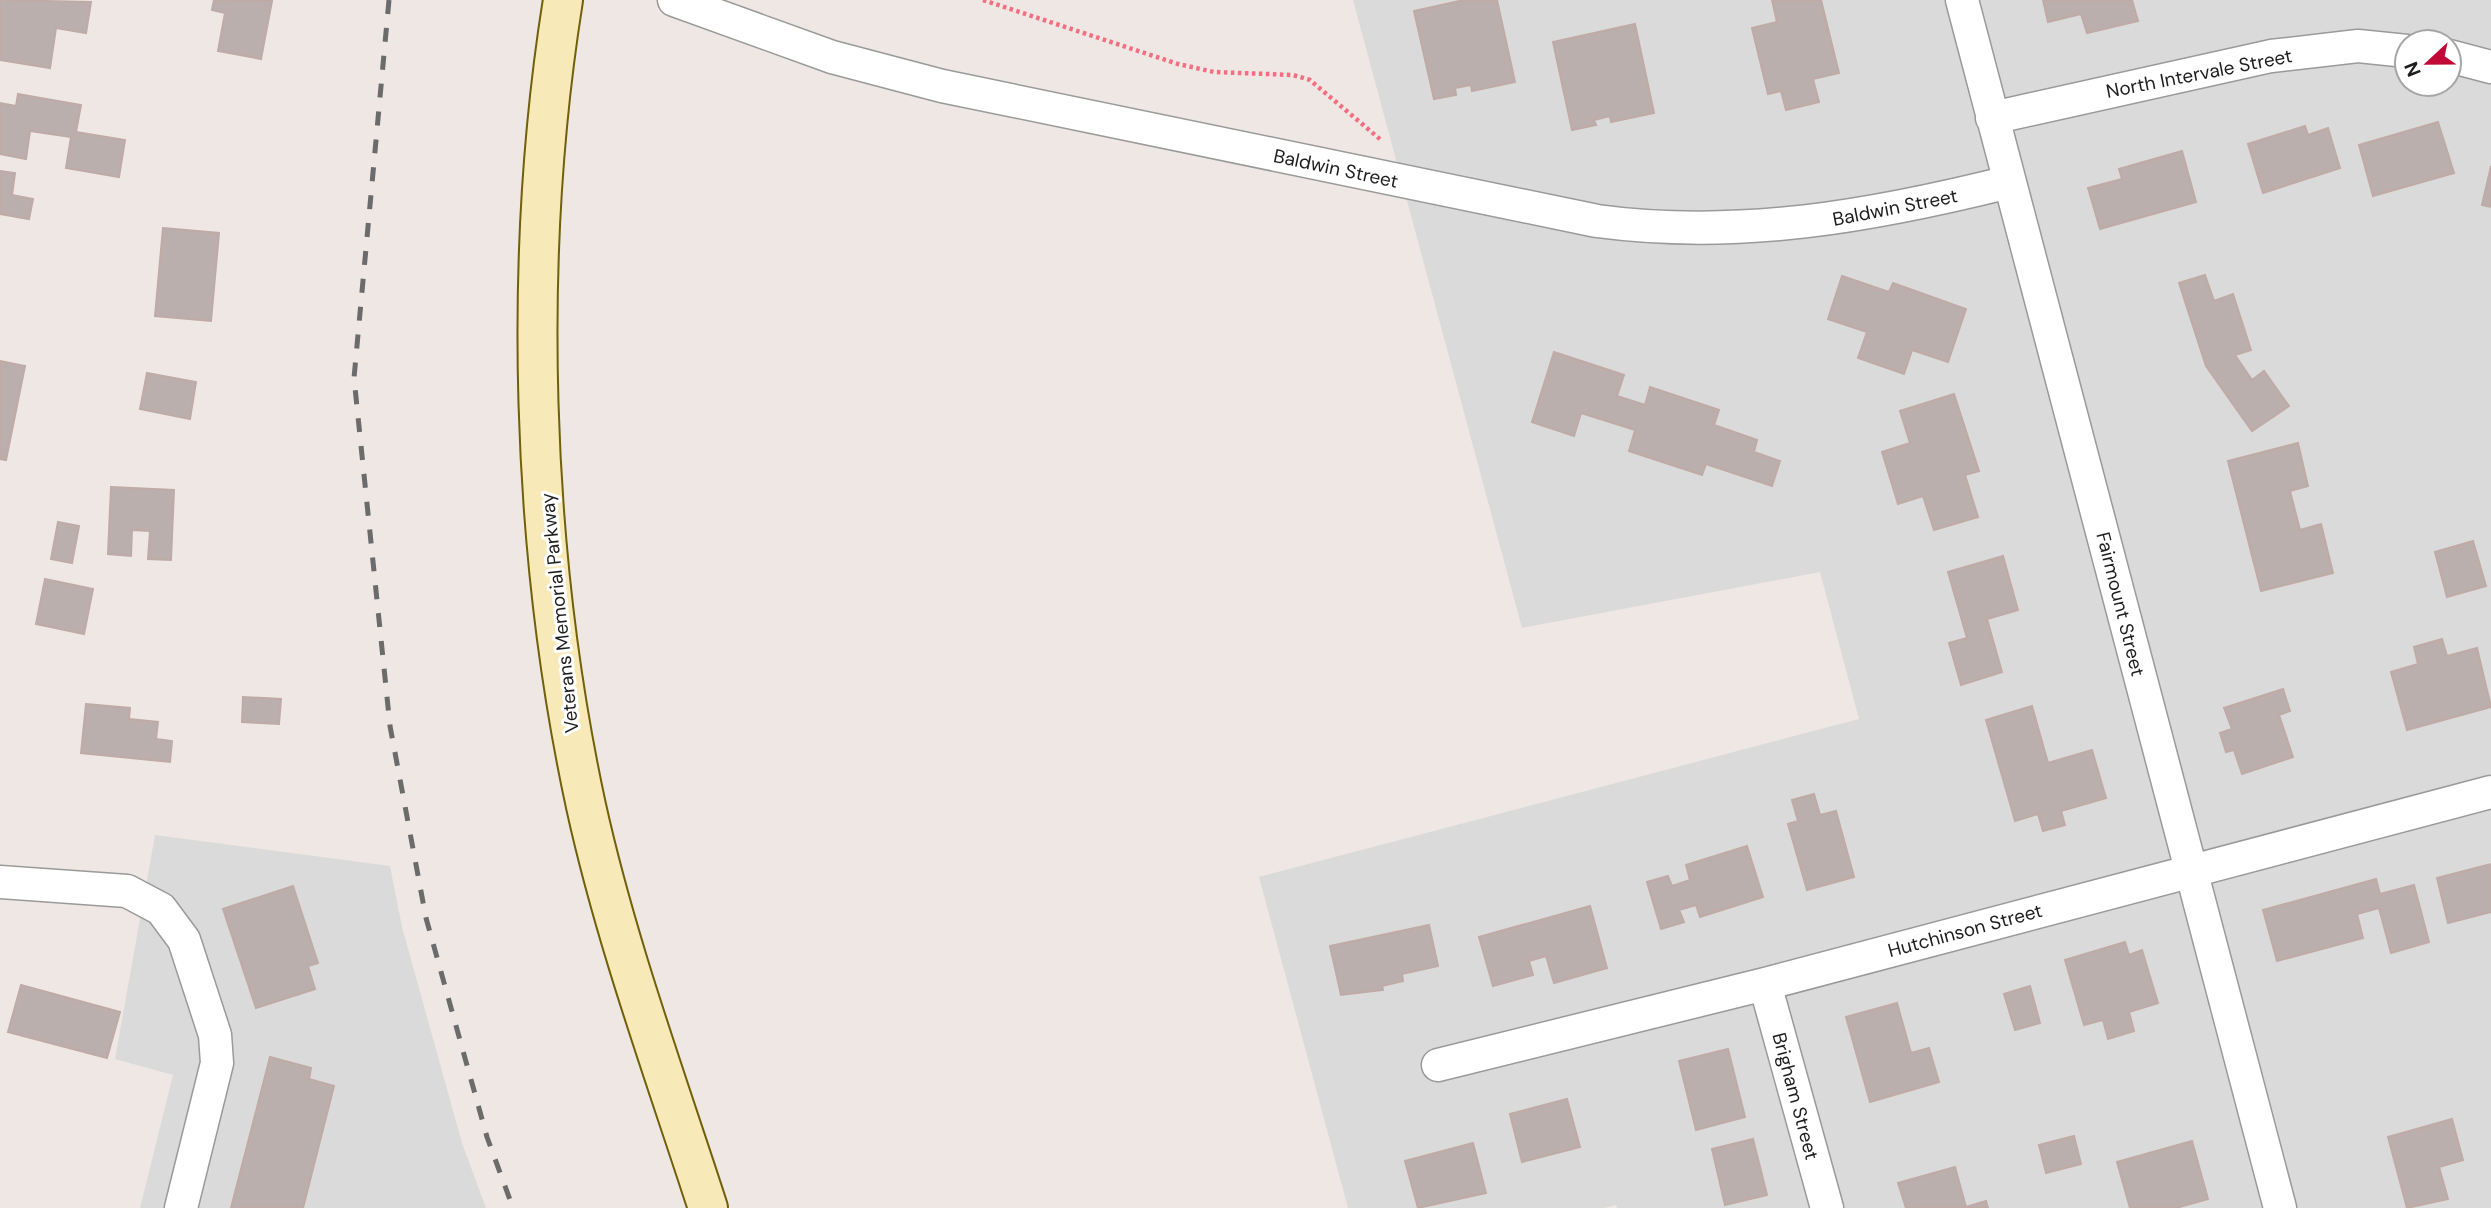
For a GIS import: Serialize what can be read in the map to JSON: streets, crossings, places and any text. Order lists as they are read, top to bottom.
{
  "streets": {
    "main road": ["Veterans Memorial Parkway"],
    "street": [
      "North Intervale Street",
      "Baldwin Street",
      "Fairmount Street",
      "Hutchinson Street",
      "Brigham Street"
    ]
  },
  "crossings": [
    ["North Intervale Street", "Fairmount Street"],
    ["Baldwin Street", "Fairmount Street"],
    ["Fairmount Street", "Hutchinson Street"],
    ["Hutchinson Street", "Brigham Street"]
  ],
  "north": "left"
}
